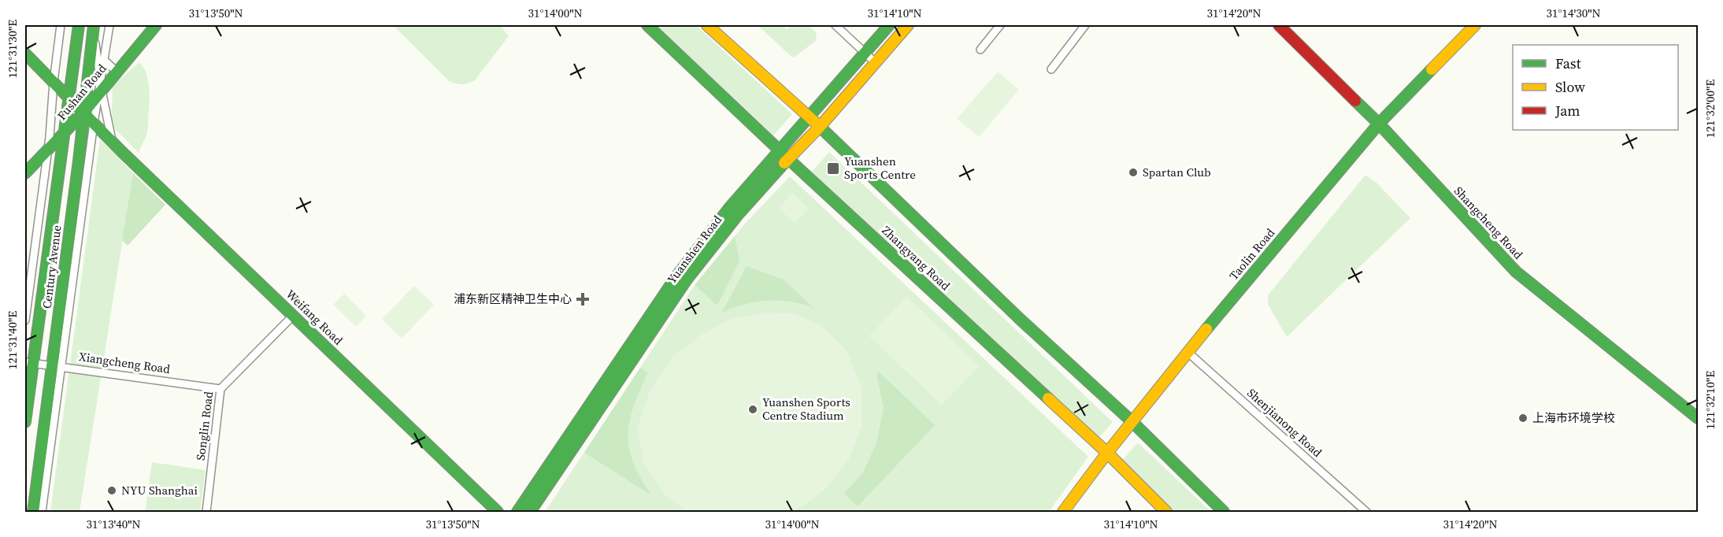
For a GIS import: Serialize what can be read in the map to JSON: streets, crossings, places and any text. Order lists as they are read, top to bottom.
{
  "streets": {
    "main road": [
      "Fushan Road",
      "Shangcheng Road",
      "Yuanshen Road",
      "Taolin Road",
      "Zhangyang Road",
      "Century Avenue",
      "Weifang Road"
    ],
    "street": ["Xiangcheng Road", "Shenjianong Road", "Songlin Road"]
  },
  "crossings": [
    ["Fushan Road", "Century Avenue"],
    ["Fushan Road", "Weifang Road"],
    ["Shangcheng Road", "Taolin Road"],
    ["Yuanshen Road", "Zhangyang Road"],
    ["Taolin Road", "Zhangyang Road"],
    ["Taolin Road", "Shenjianong Road"],
    ["Century Avenue", "Weifang Road"],
    ["Century Avenue", "Xiangcheng Road"],
    ["Weifang Road", "Songlin Road"],
    ["Xiangcheng Road", "Songlin Road"]
  ],
  "places": {
    "transit": ["Yuanshen Sports Centre"],
    "other": [
      "Spartan Club",
      "Yuanshen Sports Centre Stadium",
      "上海市环境学校",
      "NYU Shanghai"
    ],
    "health": ["浦东新区精神卫生中心"]
  },
  "legend": ["Fast", "Slow", "Jam"],
  "coordinates": [
    "31°13'50\"N",
    "31°14'00\"N",
    "31°14'10\"N",
    "31°14'20\"N",
    "31°14'30\"N",
    "121°31'30\"E",
    "121°32'00\"E",
    "121°31'40\"E",
    "121°32'10\"E",
    "31°13'40\"N"
  ]
}
